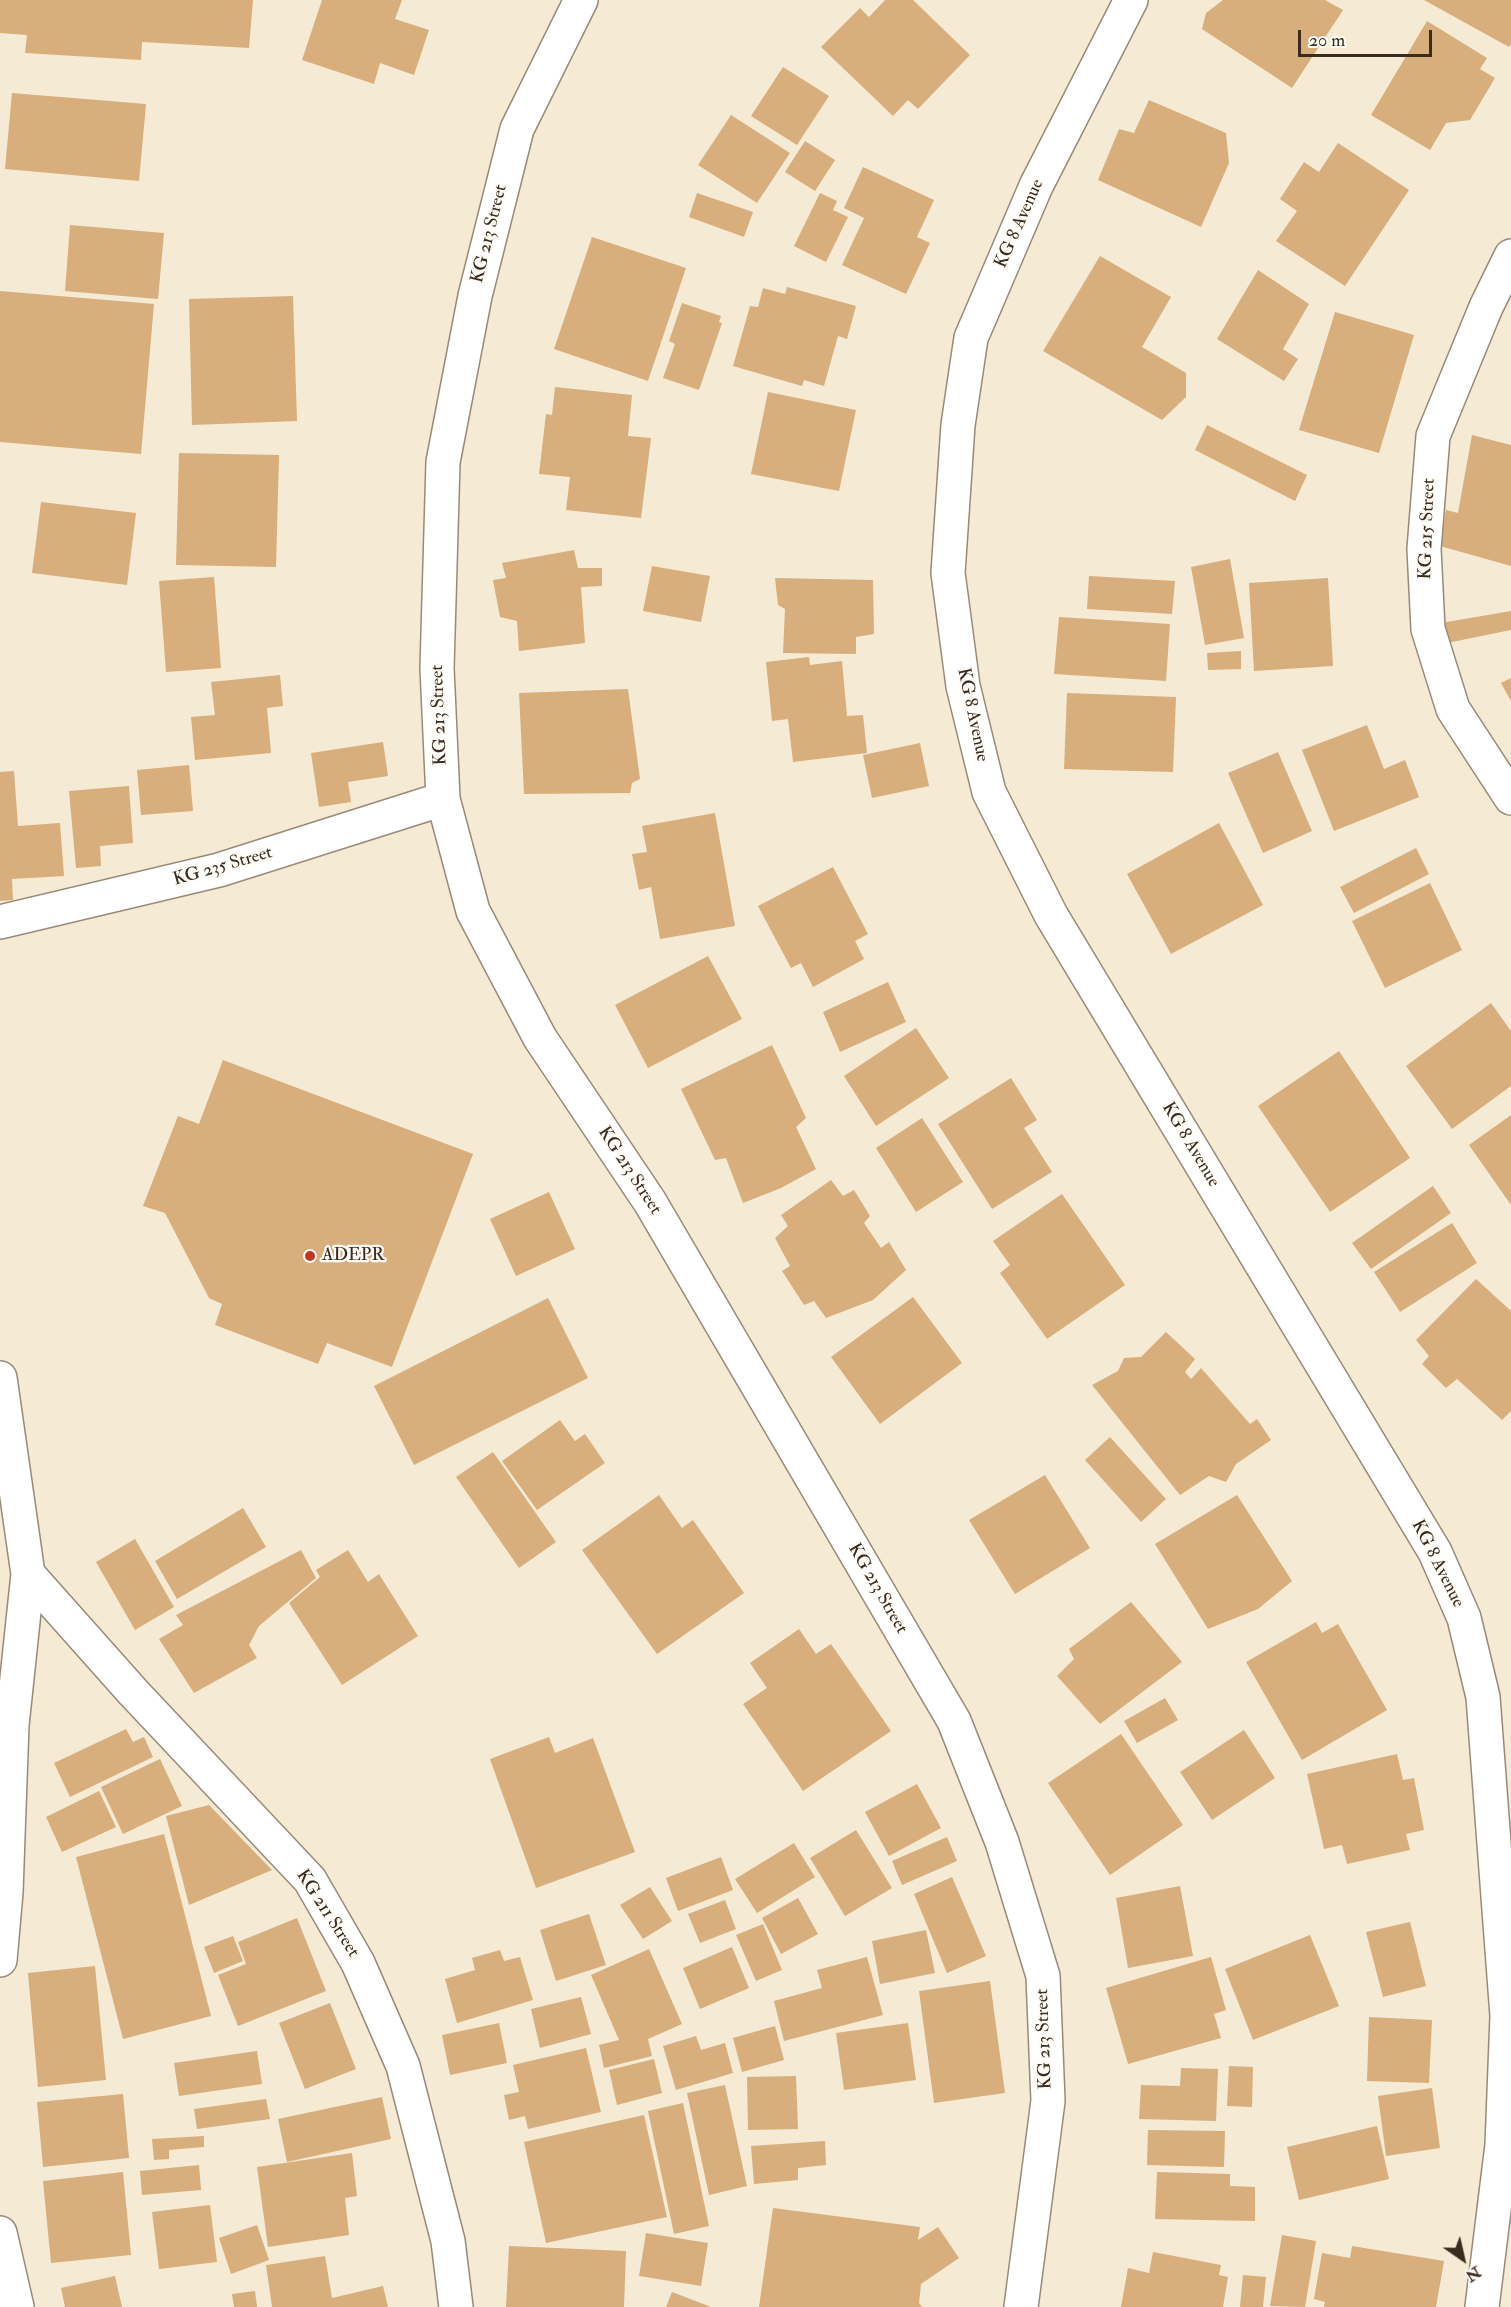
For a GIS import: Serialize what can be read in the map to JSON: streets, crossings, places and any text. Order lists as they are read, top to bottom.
{
  "streets": {
    "street": [
      "KG 8 Avenue",
      "KG 213 Street",
      "KG 215 Street",
      "KG 235 Street",
      "KG 211 Street"
    ]
  },
  "crossings": [
    ["KG 213 Street", "KG 235 Street"]
  ],
  "places": ["ADEPR"],
  "scale_bar": "20 m",
  "north": "bottom right"
}
